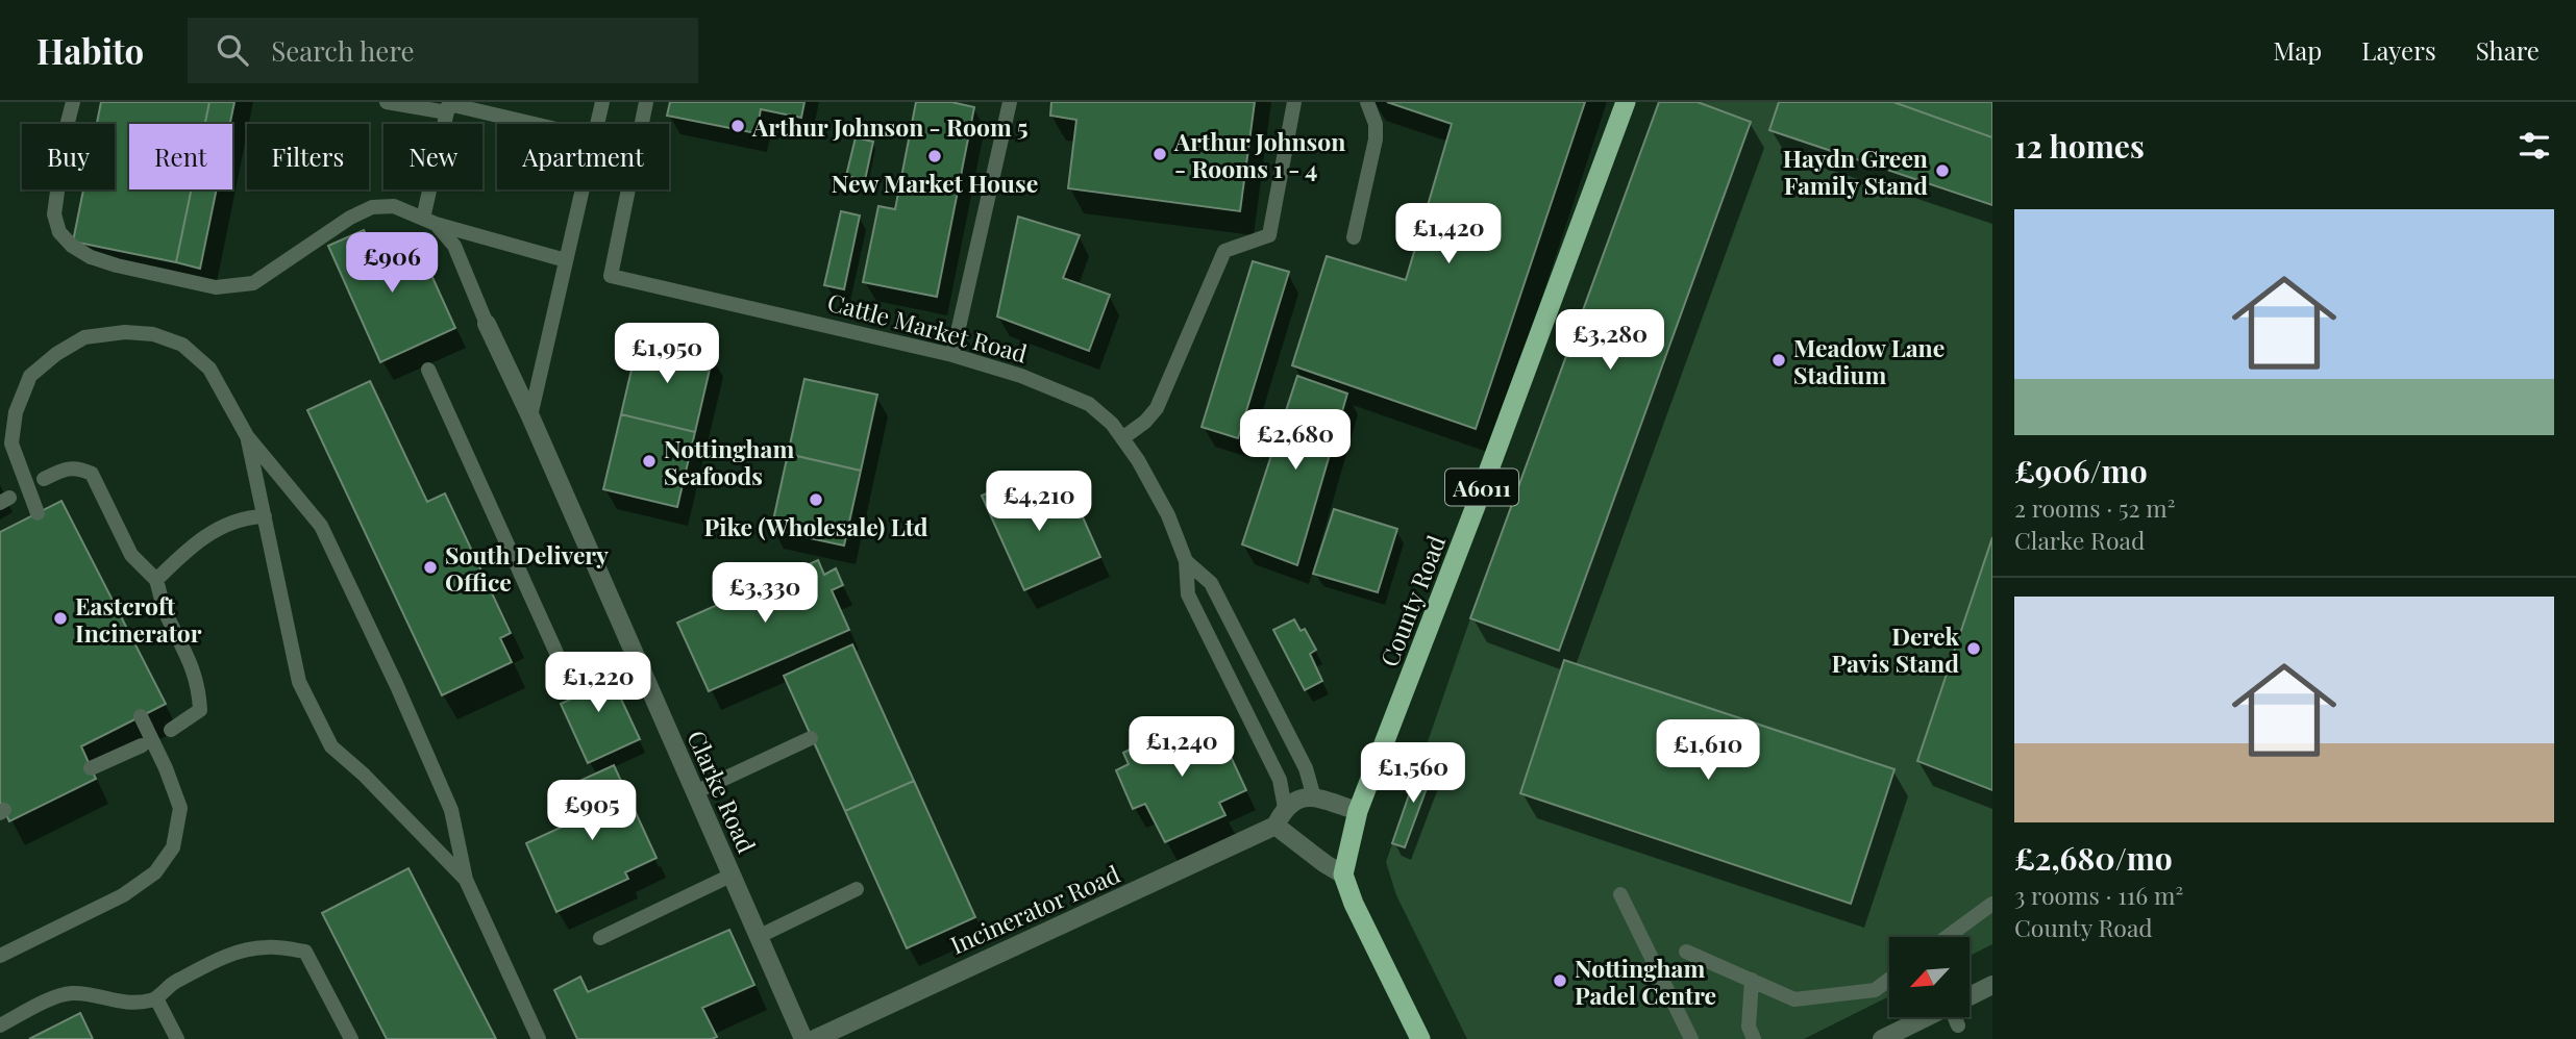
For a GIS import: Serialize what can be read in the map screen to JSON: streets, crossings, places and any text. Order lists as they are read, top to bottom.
{
  "streets": {
    "highway": ["A6011", "County Road"],
    "street": ["Clarke Road", "Incinerator Road"],
    "lane": ["Cattle Market Road"]
  },
  "places": [
    "Arthur Johnson - Room 5",
    "Arthur Johnson - Rooms 1 - 4",
    "New Market House",
    "Haydn Green Family Stand",
    "Meadow Lane Stadium",
    "Nottingham Seafoods",
    "Pike (Wholesale) Ltd",
    "South Delivery Office",
    "Eastcroft Incinerator",
    "Derek Pavis Stand",
    "Nottingham Padel Centre"
  ],
  "north": "bottom left",
  "page": {
    "header": "Habito",
    "search": "Search here",
    "nav": ["Map", "Layers", "Share"],
    "heading": "12 homes",
    "chip": [
      "Buy",
      "Rent",
      "Filters",
      "New",
      "Apartment"
    ],
    "list": [
      {
        "name": "£906/mo",
        "note": "2 rooms · 52 m² · Clarke Road"
      },
      {
        "name": "£2,680/mo",
        "note": "3 rooms · 116 m² · County Road"
      }
    ],
    "price": [
      "£1,420",
      "£906",
      "£3,280",
      "£1,950",
      "£2,680",
      "£4,210",
      "£3,330",
      "£1,220",
      "£1,240",
      "£1,610",
      "£1,560",
      "£905"
    ]
  }
}
